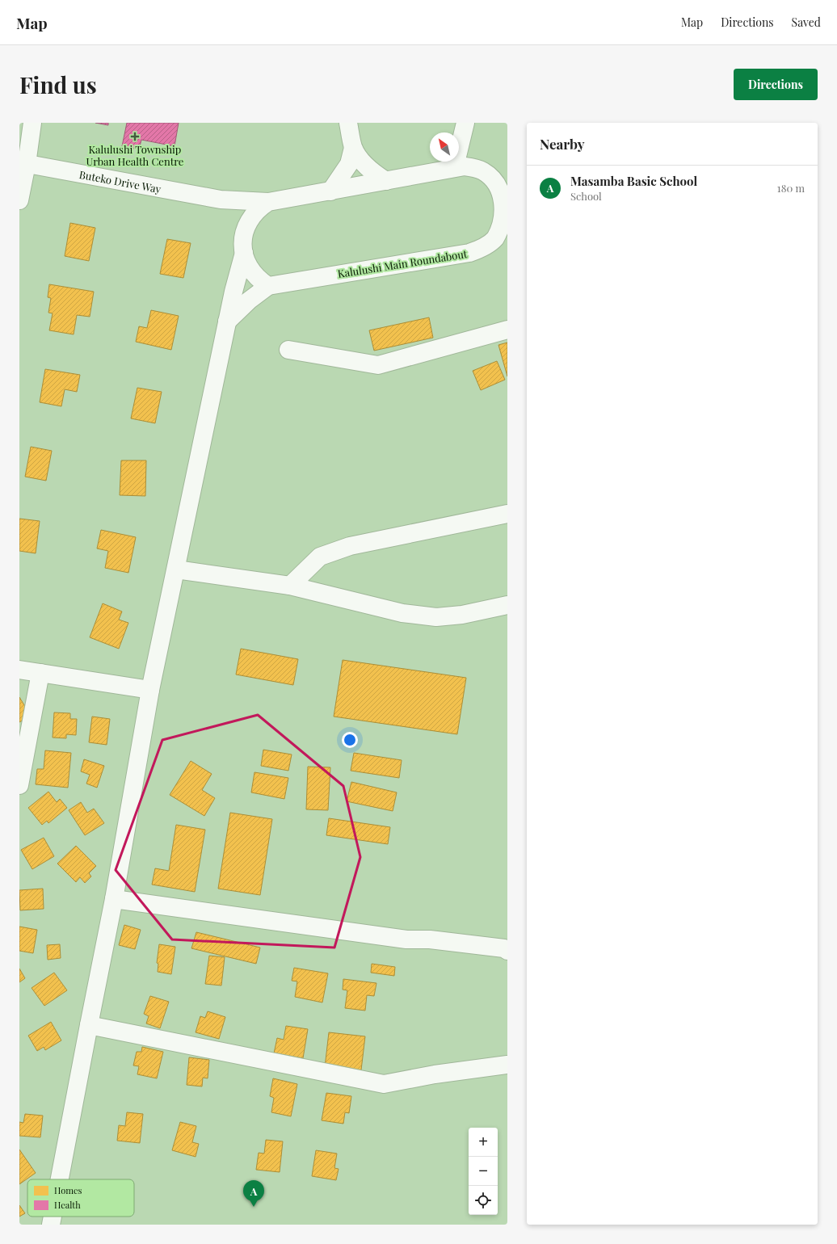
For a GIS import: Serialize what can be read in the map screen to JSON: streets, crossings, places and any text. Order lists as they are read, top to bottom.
{
  "streets": {
    "street": ["Buteko Drive Way", "Kalulushi Main Roundabout"]
  },
  "crossings": [
    ["Buteko Drive Way", "Kalulushi Main Roundabout"]
  ],
  "places": {
    "health": ["Kalulushi Township Urban Health Centre"]
  },
  "legend": ["Homes", "Health"],
  "north": "top left",
  "page": {
    "header": "Map",
    "nav": ["Map", "Directions", "Saved"],
    "buttons": "Directions",
    "title": "Find us",
    "heading": "Nearby",
    "list": [
      {
        "mark": "A",
        "name": "Masamba Basic School",
        "note": "School",
        "value": "180 m"
      }
    ],
    "map_buttons": ["+", "−"],
    "pins": "A"
  }
}
